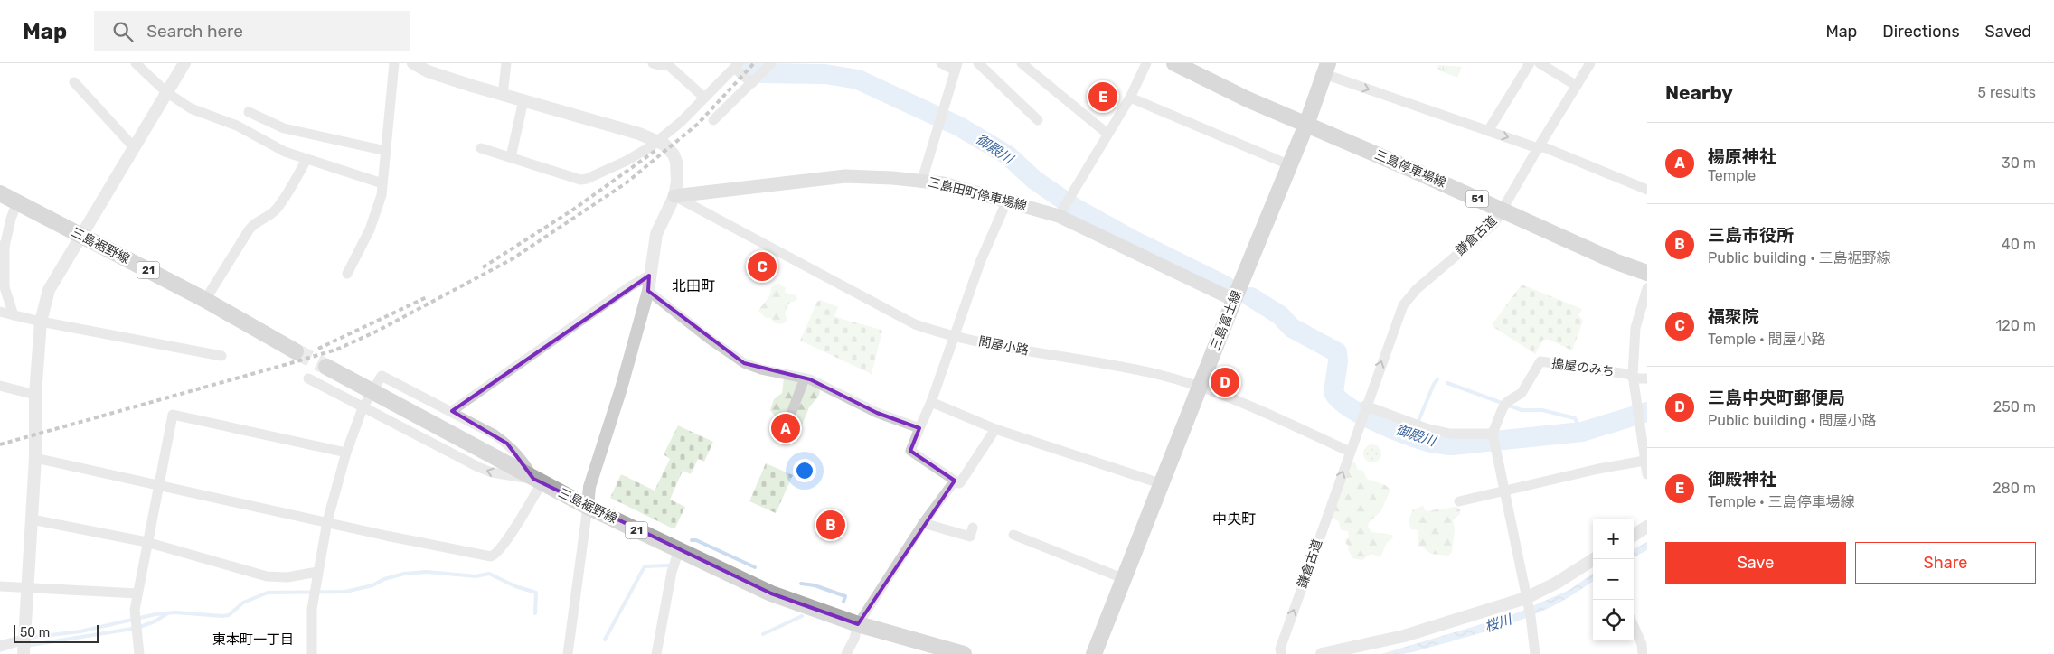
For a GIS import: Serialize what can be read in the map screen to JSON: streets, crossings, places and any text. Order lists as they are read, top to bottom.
{
  "streets": {
    "main road": [
      "三島停車場線",
      "三島田町停車場線",
      "51",
      "三島裾野線",
      "21",
      "三島富士線"
    ],
    "street": ["鎌倉古道", "問屋小路", "搗屋のみち"]
  },
  "crossings": [
    ["三島停車場線", "鎌倉古道"],
    ["三島停車場線", "三島富士線"],
    ["三島田町停車場線", "三島富士線"],
    ["三島田町停車場線", "問屋小路"],
    ["鎌倉古道", "問屋小路"],
    ["三島富士線", "問屋小路"]
  ],
  "one_way": ["鎌倉古道"],
  "districts": ["北田町", "中央町", "東本町一丁目"],
  "water": ["御殿川", "桜川"],
  "scale_bar": "50 m",
  "page": {
    "header": "Map",
    "search": "Search here",
    "nav": ["Map", "Directions", "Saved"],
    "heading": ["Nearby", "5 results"],
    "pins": [
      "E",
      "C",
      "D",
      "A",
      "B"
    ],
    "list": [
      {
        "mark": "A",
        "name": "楊原神社",
        "note": "Temple",
        "value": "30 m"
      },
      {
        "mark": "B",
        "name": "三島市役所",
        "note": "Public building · 三島裾野線",
        "value": "40 m"
      },
      {
        "mark": "C",
        "name": "福聚院",
        "note": "Temple · 問屋小路",
        "value": "120 m"
      },
      {
        "mark": "D",
        "name": "三島中央町郵便局",
        "note": "Public building · 問屋小路",
        "value": "250 m"
      },
      {
        "mark": "E",
        "name": "御殿神社",
        "note": "Temple · 三島停車場線",
        "value": "280 m"
      }
    ],
    "map_buttons": ["+", "−"],
    "buttons": ["Save", "Share"],
    "scale": "50 m"
  }
}
